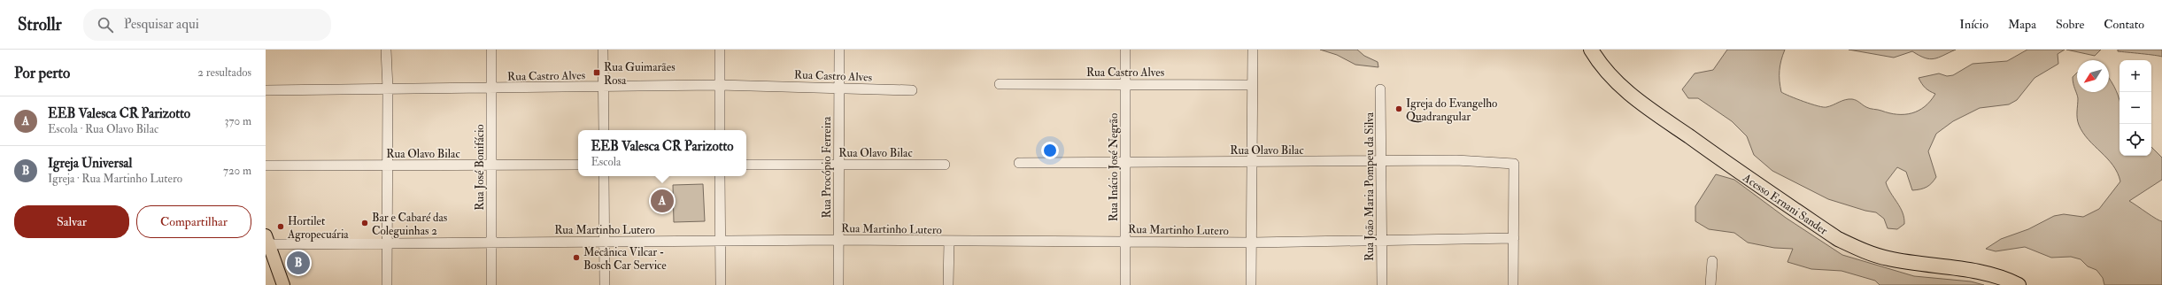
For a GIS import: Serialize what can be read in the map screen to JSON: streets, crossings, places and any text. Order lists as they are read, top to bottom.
{
  "streets": {
    "highway": ["Acesso Ernani Sander"],
    "street": [
      "Rua Castro Alves",
      "Rua Olavo Bilac",
      "Rua José Bonifácio",
      "Rua Procópio Ferreira",
      "Rua Inácio José Negrão",
      "Rua João Maria Pompeu da Silva",
      "Rua Martinho Lutero"
    ]
  },
  "crossings": [
    ["Rua Castro Alves", "Rua José Bonifácio"],
    ["Rua Castro Alves", "Rua Procópio Ferreira"],
    ["Rua Castro Alves", "Rua Inácio José Negrão"],
    ["Rua Olavo Bilac", "Rua José Bonifácio"],
    ["Rua Olavo Bilac", "Rua Procópio Ferreira"],
    ["Rua Olavo Bilac", "Rua Inácio José Negrão"],
    ["Rua Olavo Bilac", "Rua João Maria Pompeu da Silva"],
    ["Rua Olavo Bilac", "Rua Martinho Lutero"],
    ["Rua José Bonifácio", "Rua Martinho Lutero"],
    ["Rua Procópio Ferreira", "Rua Martinho Lutero"],
    ["Rua Inácio José Negrão", "Rua Martinho Lutero"],
    ["Rua João Maria Pompeu da Silva", "Rua Martinho Lutero"]
  ],
  "places": {
    "transit": ["Rua Guimarães Rosa"],
    "other": [
      "Igreja do Evangelho Quadrangular",
      "Bar e Cabaré das Coleguinhas 2",
      "Hortilet Agropecuária",
      "Mecânica Vilcar - Bosch Car Service"
    ]
  },
  "north": "bottom left",
  "page": {
    "header": "Strollr",
    "search": "Pesquisar aqui",
    "nav": [
      "Início",
      "Mapa",
      "Sobre",
      "Contato"
    ],
    "heading": ["Por perto", "2 resultados"],
    "map_buttons": ["+", "−"],
    "list": [
      {
        "mark": "A",
        "name": "EEB Valesca CR Parizotto",
        "note": "Escola · Rua Olavo Bilac",
        "value": "370 m"
      },
      {
        "mark": "B",
        "name": "Igreja Universal",
        "note": "Igreja · Rua Martinho Lutero",
        "value": "720 m"
      }
    ],
    "popup": ["EEB Valesca CR Parizotto", "Escola"],
    "pins": ["A", "B"],
    "buttons": ["Salvar", "Compartilhar"]
  }
}
